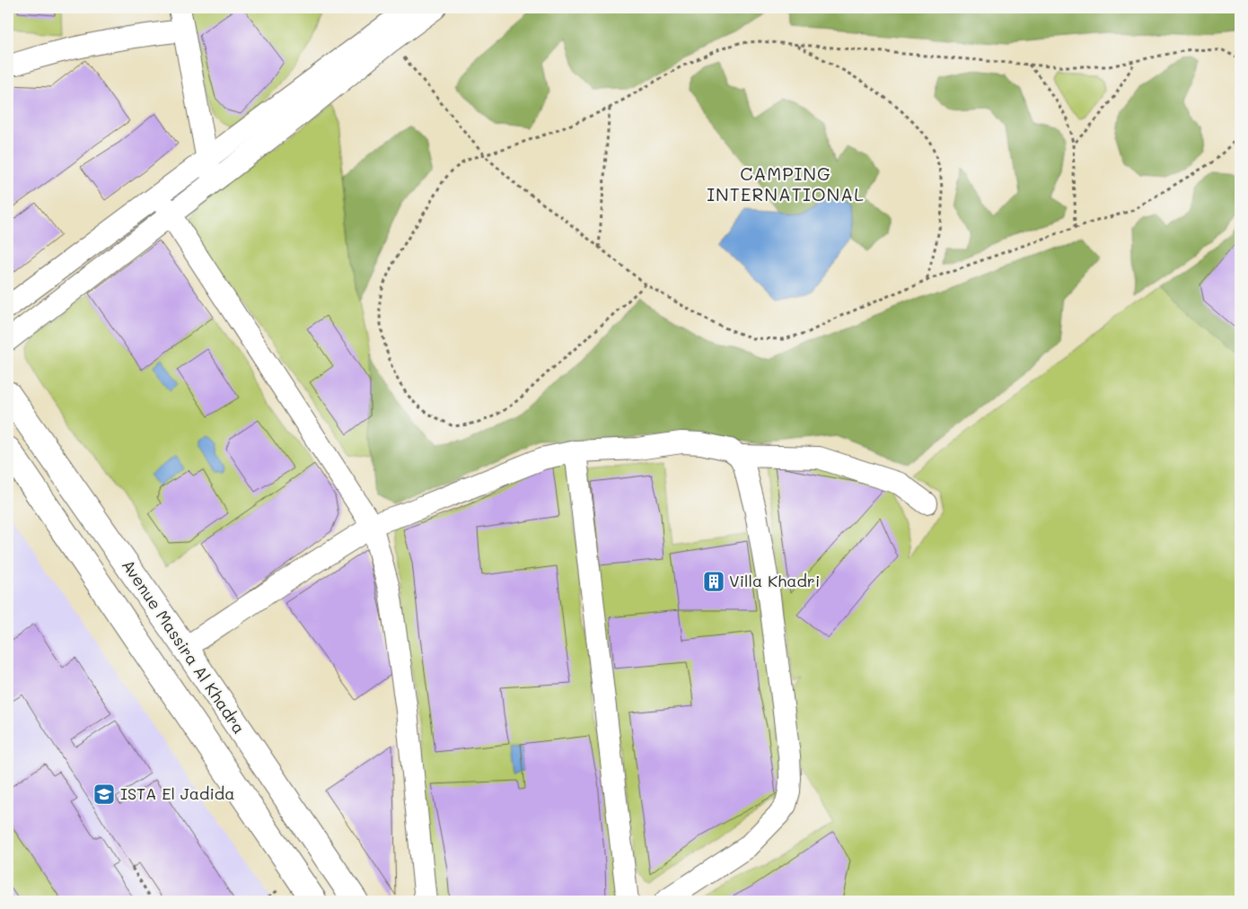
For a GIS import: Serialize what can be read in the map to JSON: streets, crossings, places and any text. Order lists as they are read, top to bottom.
{
  "streets": {
    "street": ["Avenue Massira Al Khadra"]
  },
  "districts": ["CAMPING INTERNATIONAL"],
  "places": {
    "building": ["Villa Khadri"],
    "school or university": ["ISTA El Jadida"]
  }
}
